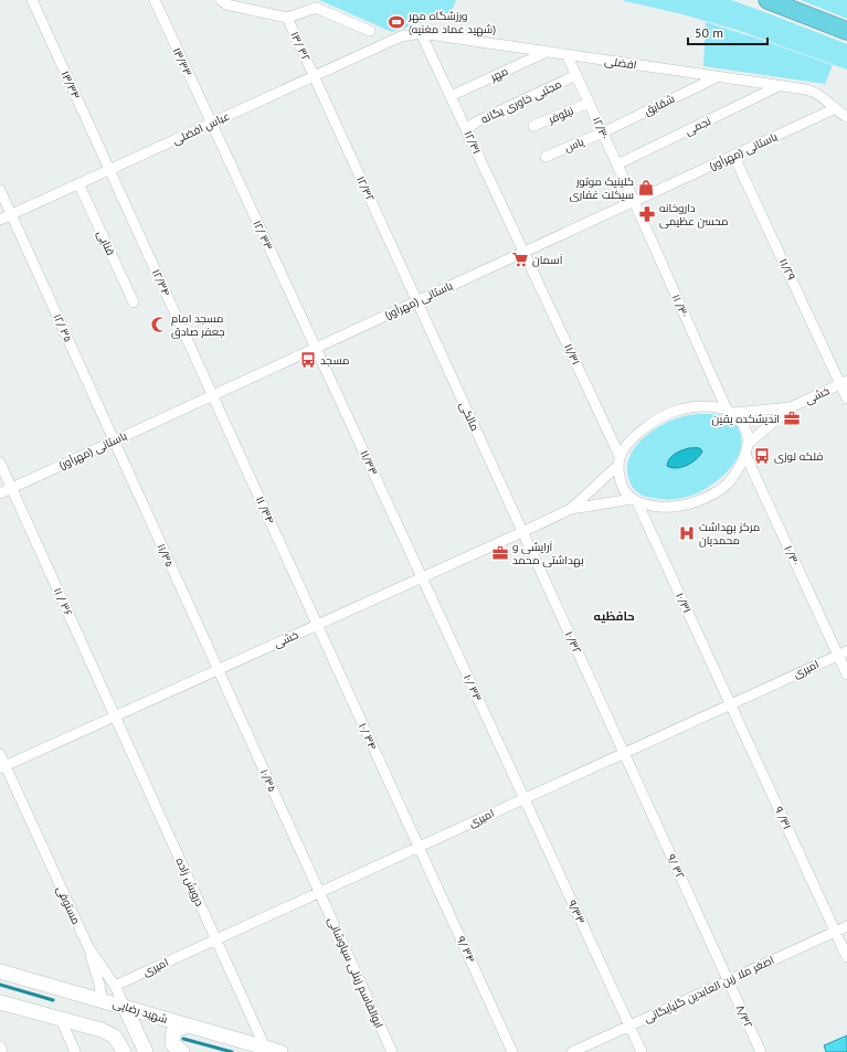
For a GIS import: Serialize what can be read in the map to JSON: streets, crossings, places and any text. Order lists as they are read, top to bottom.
{
  "streets": {
    "main road": ["مستوفی", "شهید رضایی"],
    "street": [
      "۱۳/ ۳۲",
      "۱۳/۳۳",
      "افضلی",
      "مهر",
      "۱۳/۳۴",
      "مجتبی خاوری یگانه",
      "شقایق",
      "نیلوفر",
      "نجمی",
      "عباس افضلی",
      "۱۲/۳۰",
      "۱۲/۳۱",
      "یاس",
      "باستانی (مهرآور)",
      "۱۲/۳۲",
      "۱۲/ ۳۳",
      "قنایی",
      "۱۱/۲۹",
      "۱۲/۳۴",
      "۱۱ /۳۰",
      "۱۲/ ۳۵",
      "۱۱/۳۱",
      "خشی",
      "مالکی",
      "۱۱/۳۳",
      "۱۱ /۳۴",
      "۱۱/۳۵",
      "۱۰/۳۰",
      "۱۱ / ۳۶",
      "۱۰/۳۱",
      "۱۰/۳۲",
      "امیری",
      "۱۰/ ۳۳",
      "۱۰/ ۳۴",
      "۱۰/۳۵",
      "۹ /۳۱",
      "۹/ ۳۲",
      "درویش زاده",
      "۹/۳۳",
      "۹/ ۳۴",
      "ابوالقاسم زینلی سیاوشانی",
      "اصغر ملا زین العابدین گلپایگانی",
      "۸/۳۲"
    ]
  },
  "crossings": [
    ["۱۳/ ۳۲", "عباس افضلی"],
    ["۱۳/ ۳۲", "۱۲/۳۲"],
    ["۱۳/۳۳", "عباس افضلی"],
    ["۱۳/۳۳", "۱۲/ ۳۳"],
    ["افضلی", "مهر"],
    ["افضلی", "شقایق"],
    ["افضلی", "نجمی"],
    ["افضلی", "عباس افضلی"],
    ["افضلی", "۱۲/۳۰"],
    ["افضلی", "۱۲/۳۱"],
    ["افضلی", "باستانی (مهرآور)"],
    ["مهر", "۱۲/۳۱"],
    ["۱۳/۳۴", "عباس افضلی"],
    ["۱۳/۳۴", "۱۲/۳۴"],
    ["مجتبی خاوری یگانه", "۱۲/۳۰"],
    ["مجتبی خاوری یگانه", "۱۲/۳۱"],
    ["شقایق", "۱۲/۳۰"],
    ["شقایق", "یاس"],
    ["نیلوفر", "۱۲/۳۰"],
    ["نجمی", "۱۲/۳۰"],
    ["عباس افضلی", "۱۲/۳۲"],
    ["عباس افضلی", "۱۲/ ۳۳"],
    ["عباس افضلی", "قنایی"],
    ["عباس افضلی", "۱۲/۳۴"],
    ["عباس افضلی", "۱۲/ ۳۵"],
    ["۱۲/۳۰", "یاس"],
    ["۱۲/۳۰", "باستانی (مهرآور)"],
    ["۱۲/۳۰", "۱۱ /۳۰"],
    ["۱۲/۳۱", "باستانی (مهرآور)"],
    ["۱۲/۳۱", "۱۱/۳۱"],
    ["باستانی (مهرآور)", "۱۲/۳۲"],
    ["باستانی (مهرآور)", "۱۲/ ۳۳"],
    ["باستانی (مهرآور)", "۱۱/۲۹"],
    ["باستانی (مهرآور)", "۱۲/۳۴"],
    ["باستانی (مهرآور)", "۱۱ /۳۰"],
    ["باستانی (مهرآور)", "۱۲/ ۳۵"],
    ["باستانی (مهرآور)", "۱۱/۳۱"],
    ["باستانی (مهرآور)", "مالکی"],
    ["باستانی (مهرآور)", "۱۱/۳۳"],
    ["باستانی (مهرآور)", "۱۱ /۳۴"],
    ["باستانی (مهرآور)", "۱۱/۳۵"],
    ["باستانی (مهرآور)", "۱۱ / ۳۶"],
    ["۱۲/۳۲", "مالکی"],
    ["۱۲/ ۳۳", "۱۱/۳۳"],
    ["۱۱/۲۹", "خشی"],
    ["۱۲/۳۴", "۱۱ /۳۴"],
    ["۱۱ /۳۰", "۱۱/۳۱"],
    ["۱۱ /۳۰", "خشی"],
    ["۱۱ /۳۰", "۱۰/۳۰"],
    ["۱۱ /۳۰", "۱۰/۳۱"],
    ["۱۲/ ۳۵", "۱۱/۳۵"],
    ["۱۱/۳۱", "خشی"],
    ["۱۱/۳۱", "۱۰/۳۰"],
    ["۱۱/۳۱", "۱۰/۳۱"],
    ["خشی", "مالکی"],
    ["خشی", "۱۱/۳۳"],
    ["خشی", "۱۱ /۳۴"],
    ["خشی", "۱۱/۳۵"],
    ["خشی", "۱۰/۳۰"],
    ["خشی", "۱۱ / ۳۶"],
    ["خشی", "۱۰/۳۱"],
    ["خشی", "۱۰/۳۲"],
    ["خشی", "۱۰/ ۳۳"],
    ["خشی", "۱۰/ ۳۴"],
    ["خشی", "۱۰/۳۵"],
    ["خشی", "درویش زاده"],
    ["خشی", "مستوفی"],
    ["مالکی", "۱۰/۳۲"],
    ["۱۱/۳۳", "۱۰/ ۳۳"],
    ["۱۱ /۳۴", "۱۰/ ۳۴"],
    ["۱۱/۳۵", "۱۰/۳۵"],
    ["۱۰/۳۰", "۱۰/۳۱"],
    ["۱۰/۳۰", "امیری"],
    ["۱۱ / ۳۶", "درویش زاده"],
    ["۱۰/۳۱", "امیری"],
    ["۱۰/۳۱", "۹ /۳۱"],
    ["۱۰/۳۲", "امیری"],
    ["۱۰/۳۲", "۹/ ۳۲"],
    ["امیری", "۱۰/ ۳۳"],
    ["امیری", "۱۰/ ۳۴"],
    ["امیری", "۱۰/۳۵"],
    ["امیری", "۹ /۳۱"],
    ["امیری", "۹/ ۳۲"],
    ["امیری", "درویش زاده"],
    ["امیری", "مستوفی"],
    ["امیری", "۹/۳۳"],
    ["امیری", "۹/ ۳۴"],
    ["امیری", "ابوالقاسم زینلی سیاوشانی"],
    ["۱۰/ ۳۳", "۹/۳۳"],
    ["۱۰/ ۳۴", "۹/ ۳۴"],
    ["۱۰/۳۵", "ابوالقاسم زینلی سیاوشانی"],
    ["۹ /۳۱", "اصغر ملا زین العابدین گلپایگانی"],
    ["۹/ ۳۲", "اصغر ملا زین العابدین گلپایگانی"],
    ["۹/ ۳۲", "۸/۳۲"],
    ["درویش زاده", "شهید رضایی"],
    ["مستوفی", "شهید رضایی"],
    ["۹/۳۳", "اصغر ملا زین العابدین گلپایگانی"],
    ["اصغر ملا زین العابدین گلپایگانی", "۸/۳۲"]
  ],
  "districts": ["حافظیه"],
  "places": {
    "sports": ["ورزشگاه مهر (شهید عماد مغنیه)"],
    "shop": ["کلینیک موتور سیکلت غفاری"],
    "pharmacy": ["داروخانه محسن عظیمی"],
    "supermarket": ["آسمان"],
    "mosque": ["مسجد امام جعفر صادق"],
    "bus stop": ["مسجد", "فلکه لوزی"],
    "office": ["اندیشکده یقین", "آرایشی و بهداشتی محمد"],
    "hospital": ["مرکز بهداشت محمدیان"]
  },
  "scale_bar": "50 m"
}
